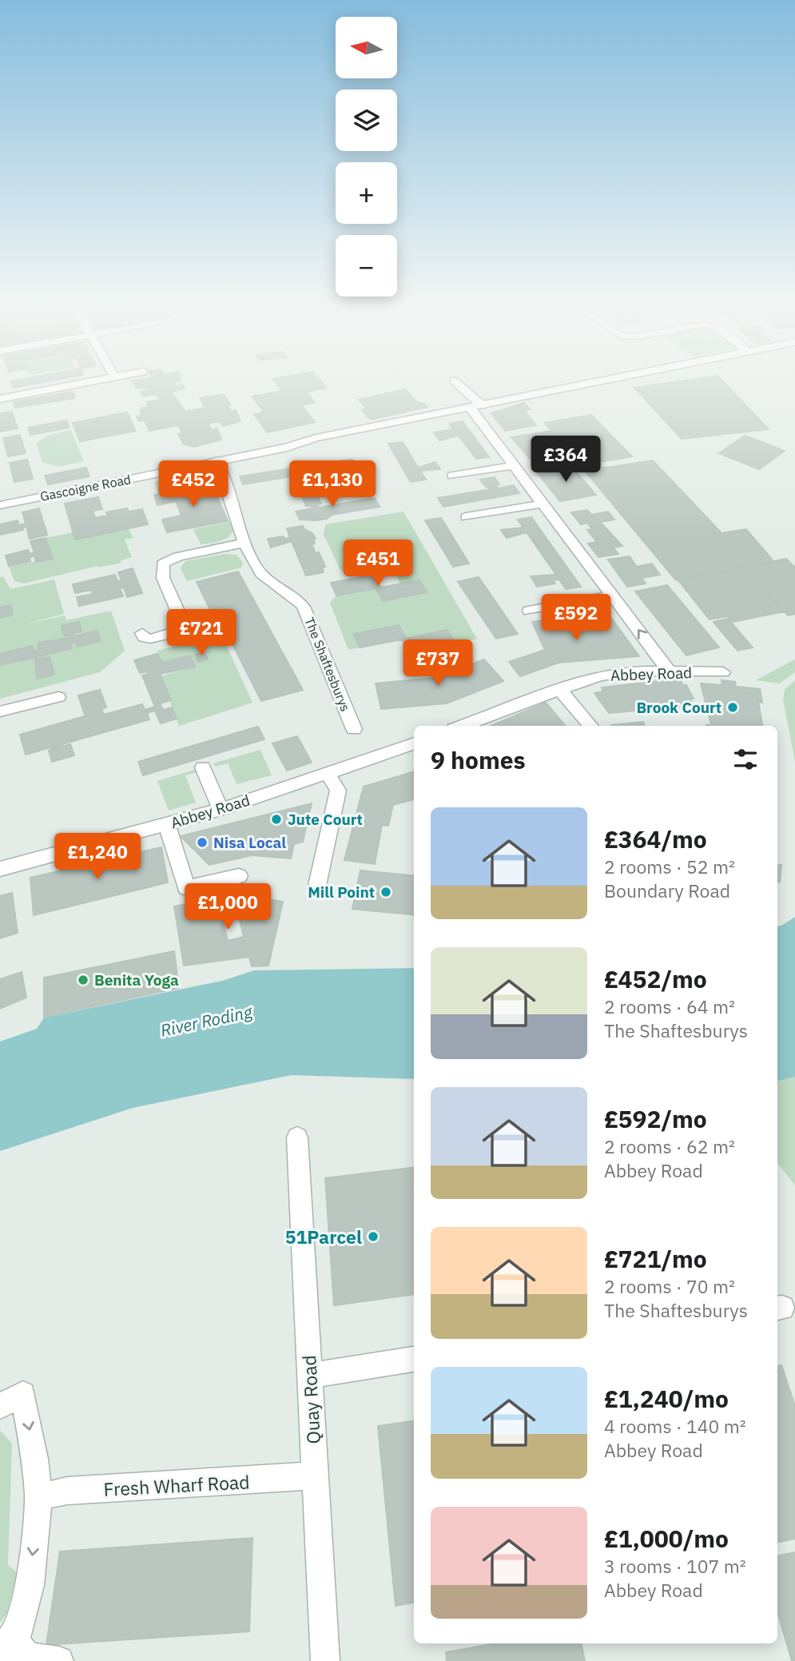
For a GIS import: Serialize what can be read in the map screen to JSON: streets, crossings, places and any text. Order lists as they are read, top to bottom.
{
  "streets": {
    "street": [
      "Gascoigne Road",
      "The Shaftesburys",
      "Abbey Road",
      "Quay Road",
      "Fresh Wharf Road"
    ]
  },
  "crossings": [
    ["Gascoigne Road", "The Shaftesburys"],
    ["Quay Road", "Fresh Wharf Road"]
  ],
  "water": ["River Roding"],
  "places": [
    "Brook Court",
    "Jute Court",
    "Nisa Local",
    "Mill Point",
    "Benita Yoga",
    "51Parcel"
  ],
  "north": "left",
  "page": {
    "map_buttons": ["+", "−"],
    "price": [
      "£364",
      "£452",
      "£1,130",
      "£451",
      "£592",
      "£721",
      "£737",
      "£1,240",
      "£1,000"
    ],
    "heading": "9 homes",
    "list": [
      {
        "name": "£364/mo",
        "note": "2 rooms · 52 m² · Boundary Road"
      },
      {
        "name": "£452/mo",
        "note": "2 rooms · 64 m² · The Shaftesburys"
      },
      {
        "name": "£592/mo",
        "note": "2 rooms · 62 m² · Abbey Road"
      },
      {
        "name": "£721/mo",
        "note": "2 rooms · 70 m² · The Shaftesburys"
      },
      {
        "name": "£1,240/mo",
        "note": "4 rooms · 140 m² · Abbey Road"
      },
      {
        "name": "£1,000/mo",
        "note": "3 rooms · 107 m² · Abbey Road"
      }
    ]
  }
}
